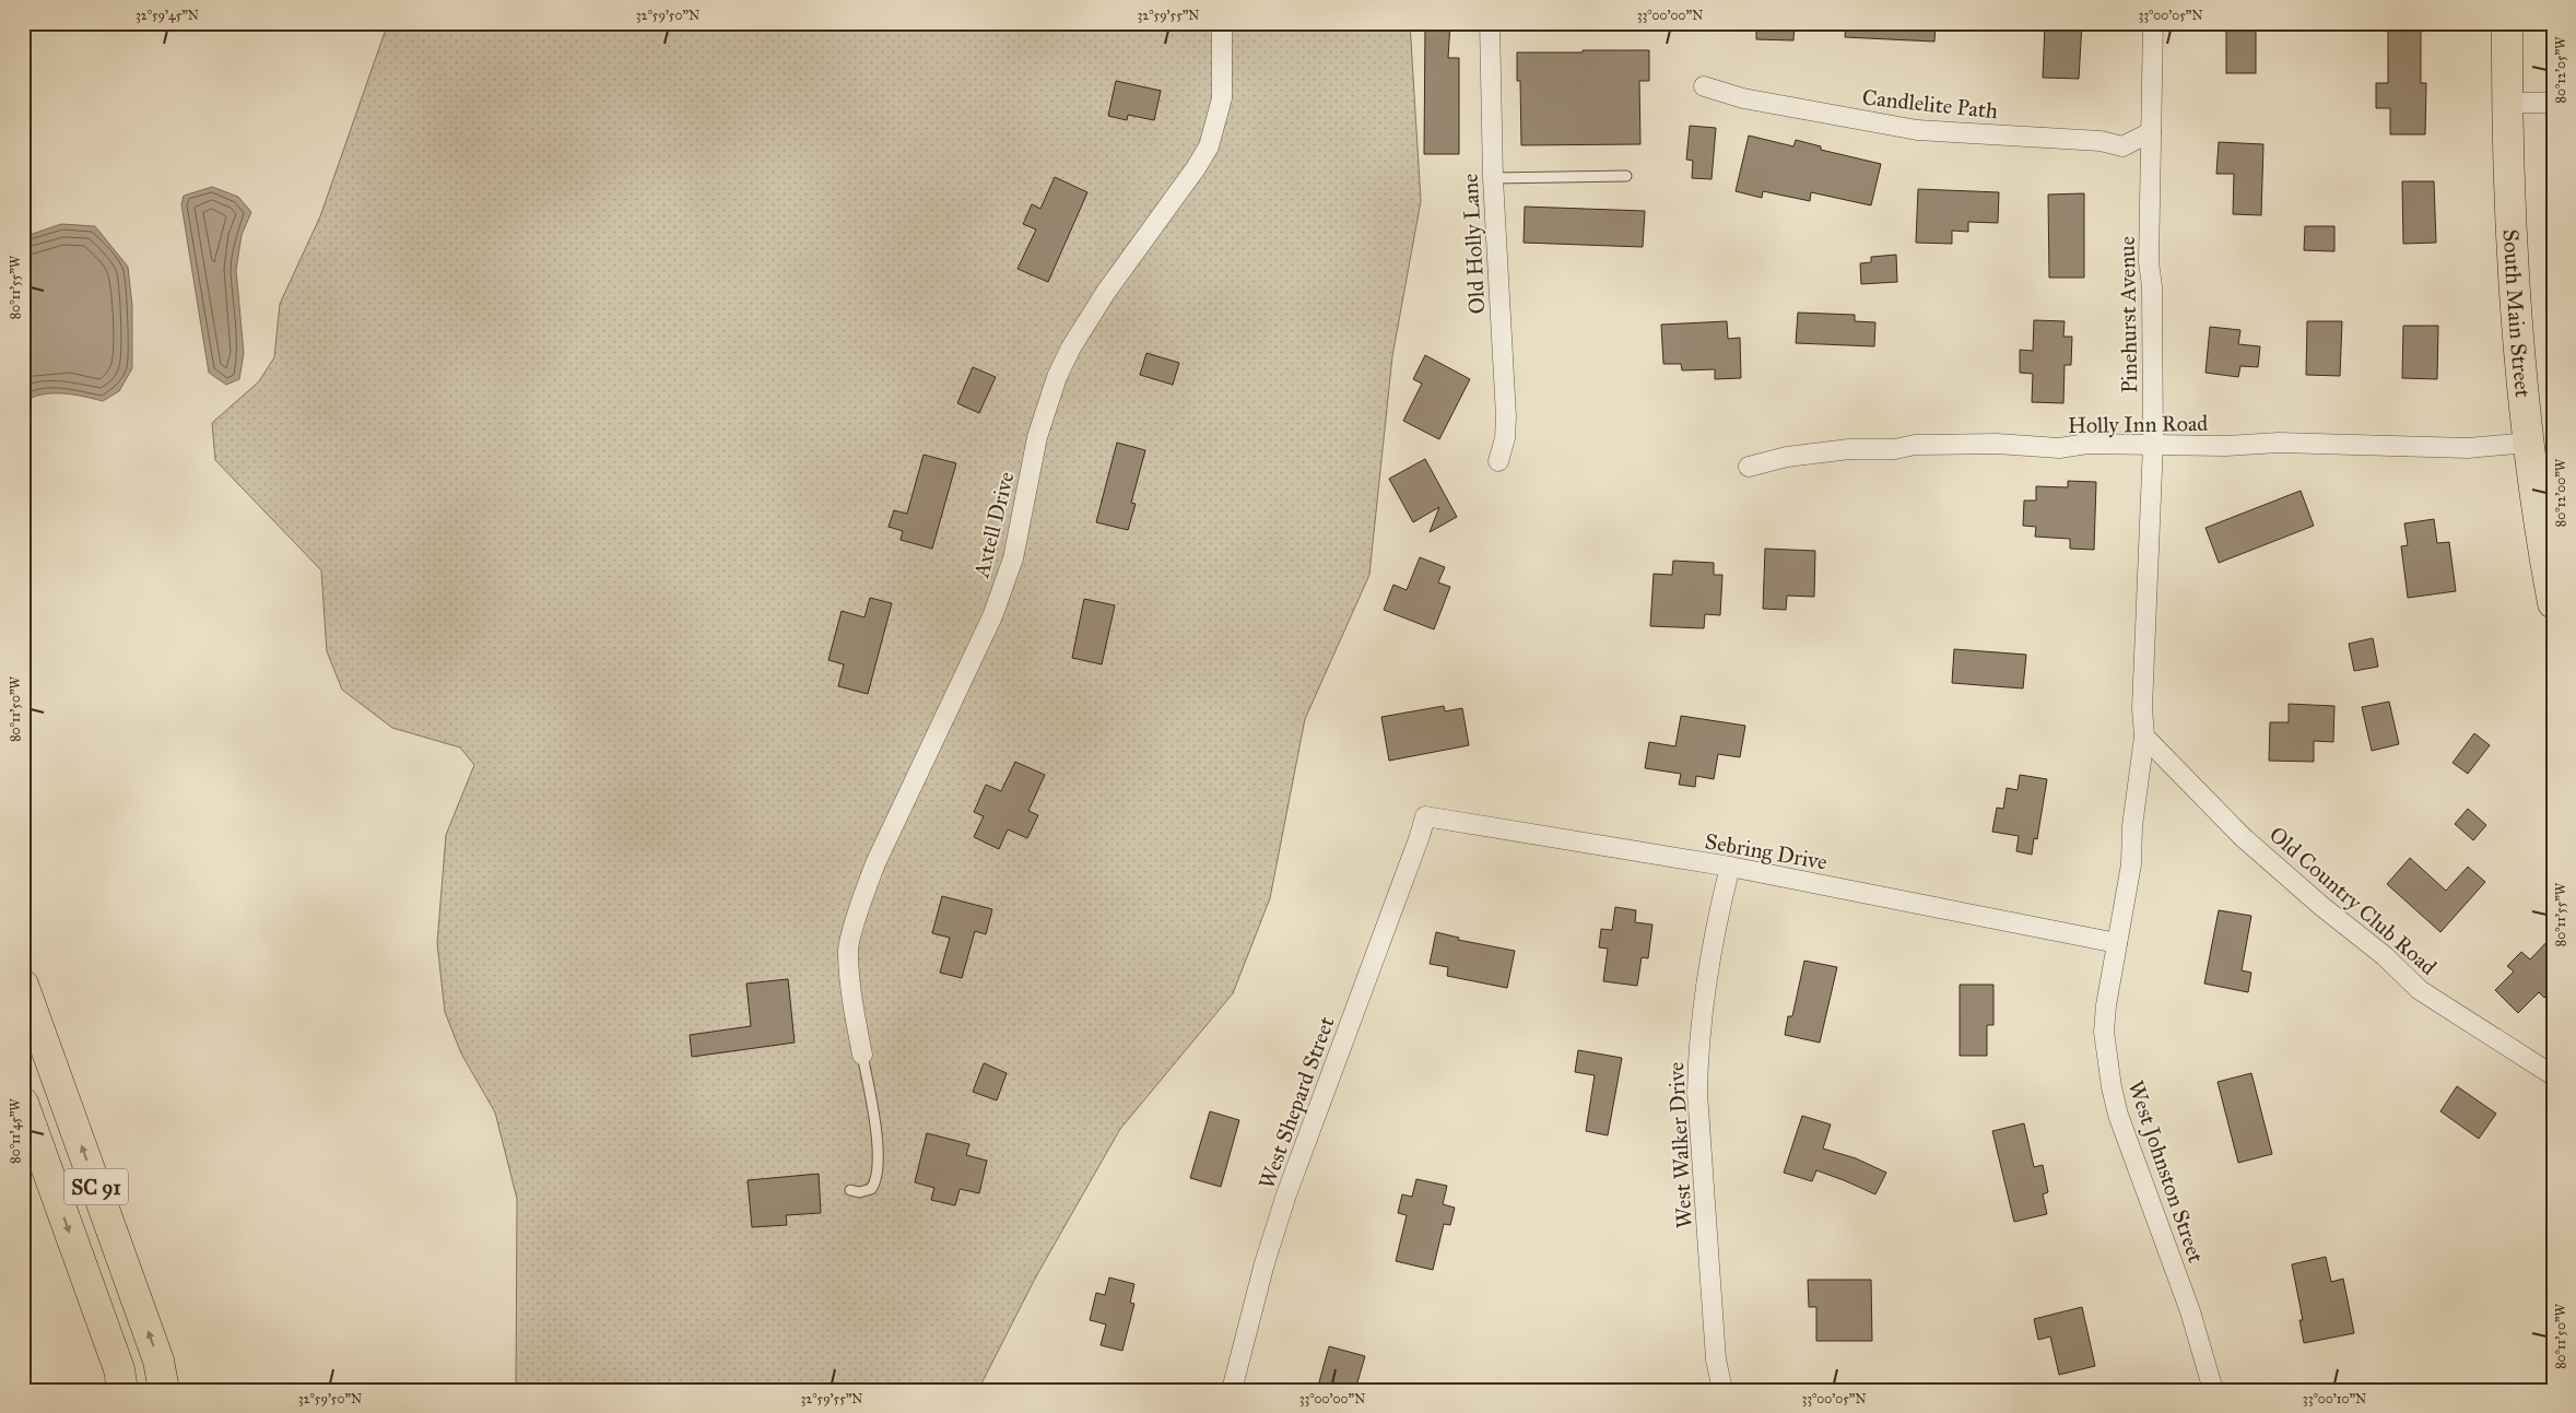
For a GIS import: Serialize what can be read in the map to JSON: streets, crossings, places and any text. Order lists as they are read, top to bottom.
{
  "streets": {
    "main road": ["South Main Street", "SC 91"],
    "street": [
      "Candlelite Path",
      "Old Holly Lane",
      "Pinehurst Avenue",
      "Holly Inn Road",
      "Axtell Drive",
      "Sebring Drive",
      "Old Country Club Road",
      "West Shepard Street",
      "West Walker Drive",
      "West Johnston Street"
    ]
  },
  "crossings": [
    ["Candlelite Path", "Pinehurst Avenue"],
    ["South Main Street", "Holly Inn Road"],
    ["Pinehurst Avenue", "Holly Inn Road"],
    ["Pinehurst Avenue", "Old Country Club Road"],
    ["Pinehurst Avenue", "West Johnston Street"],
    ["Sebring Drive", "West Shepard Street"],
    ["Sebring Drive", "West Walker Drive"],
    ["Sebring Drive", "West Johnston Street"],
    ["Old Country Club Road", "West Johnston Street"]
  ],
  "coordinates": [
    "32°59'45\"N",
    "32°59'50\"N",
    "32°59'55\"N",
    "33°00'00\"N",
    "33°00'05\"N",
    "80°12'05\"W",
    "80°11'55\"W",
    "80°12'00\"W",
    "80°11'50\"W",
    "80°11'45\"W",
    "33°00'10\"N"
  ]
}
